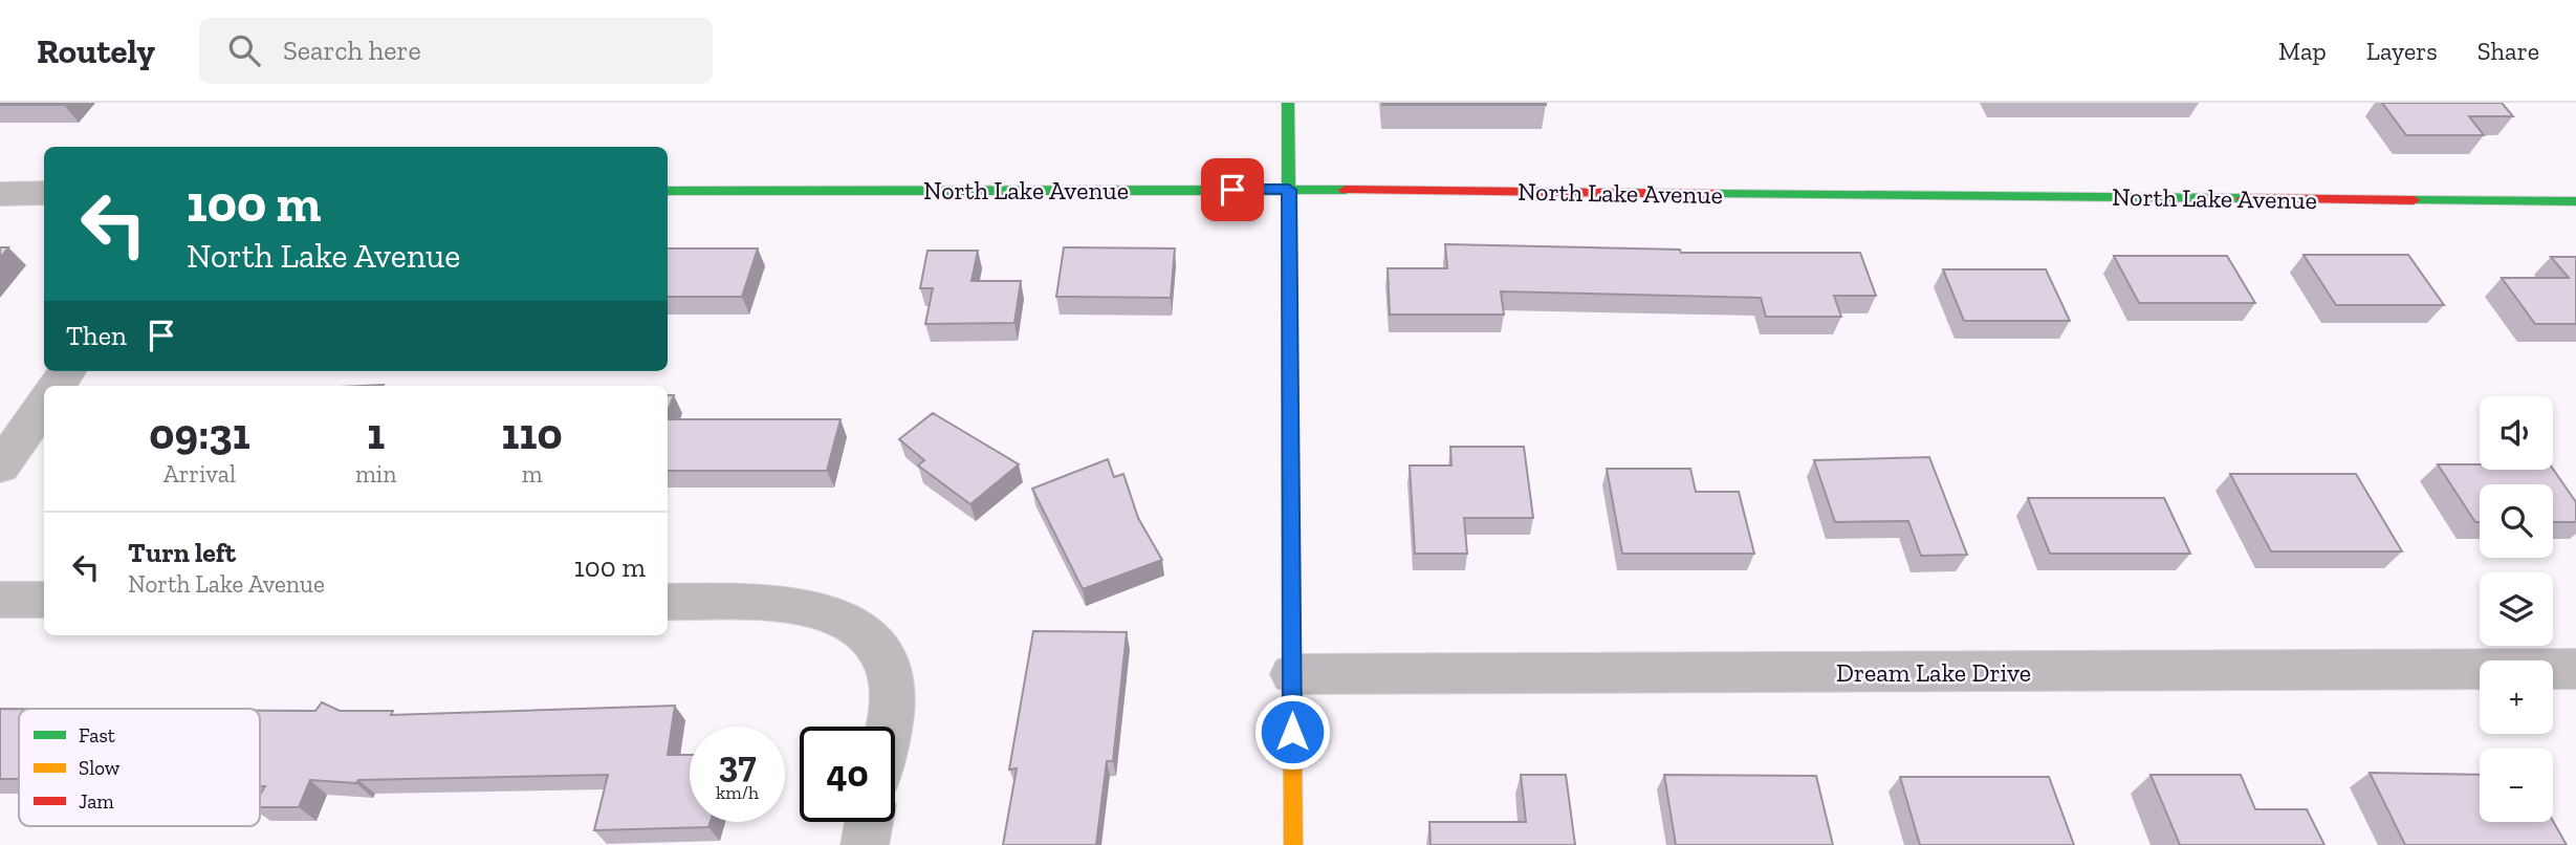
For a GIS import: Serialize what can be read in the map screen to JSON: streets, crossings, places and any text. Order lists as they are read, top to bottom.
{
  "streets": {
    "street": ["North Lake Avenue", "Dream Lake Drive"]
  },
  "legend": ["Fast", "Slow", "Jam"],
  "page": {
    "header": "Routely",
    "search": "Search here",
    "nav": ["Map", "Layers", "Share"],
    "turn": ["100 m", "North Lake Avenue"],
    "then": "Then",
    "eta": [
      "09:31",
      "Arrival",
      "1",
      "min",
      "110",
      "m"
    ],
    "map_buttons": ["+", "−"],
    "list": [
      {
        "name": "Turn left",
        "note": "North Lake Avenue",
        "value": "100 m"
      }
    ],
    "speed": "37 km/h",
    "limit": "40"
  }
}
